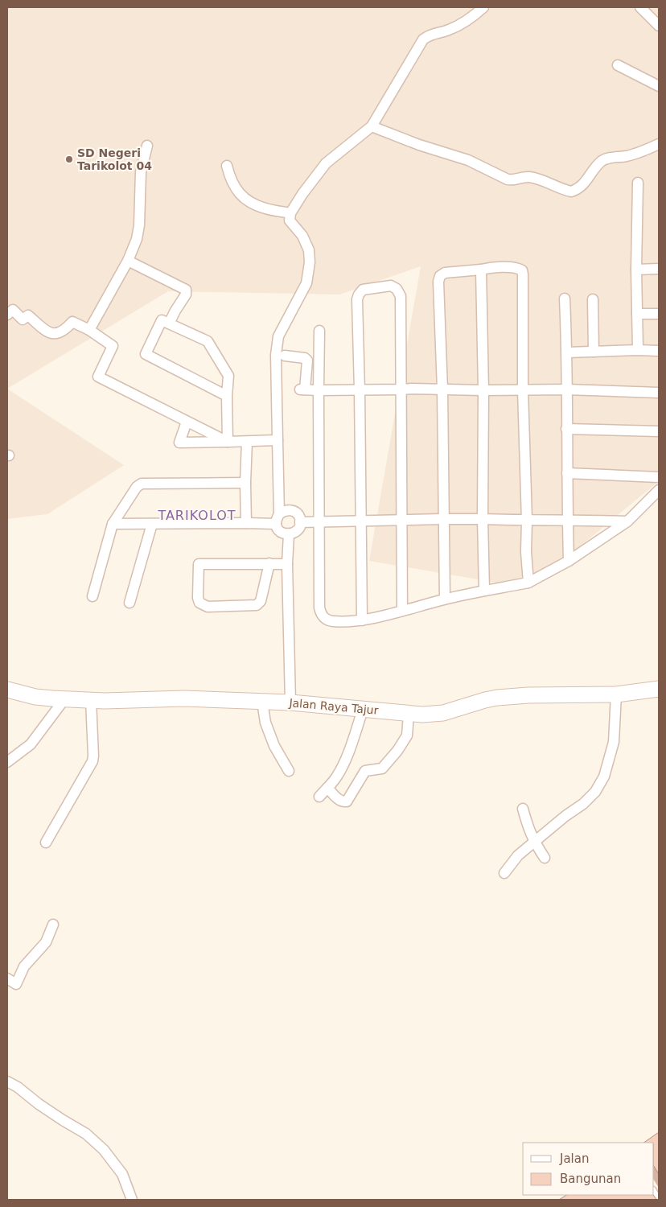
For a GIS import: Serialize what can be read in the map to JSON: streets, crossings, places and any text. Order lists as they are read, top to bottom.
{
  "streets": {
    "main road": ["Jalan Raya Tajur"]
  },
  "districts": ["TARIKOLOT"],
  "places": ["SD Negeri Tarikolot 04"],
  "legend": ["Jalan", "Bangunan"]
}
